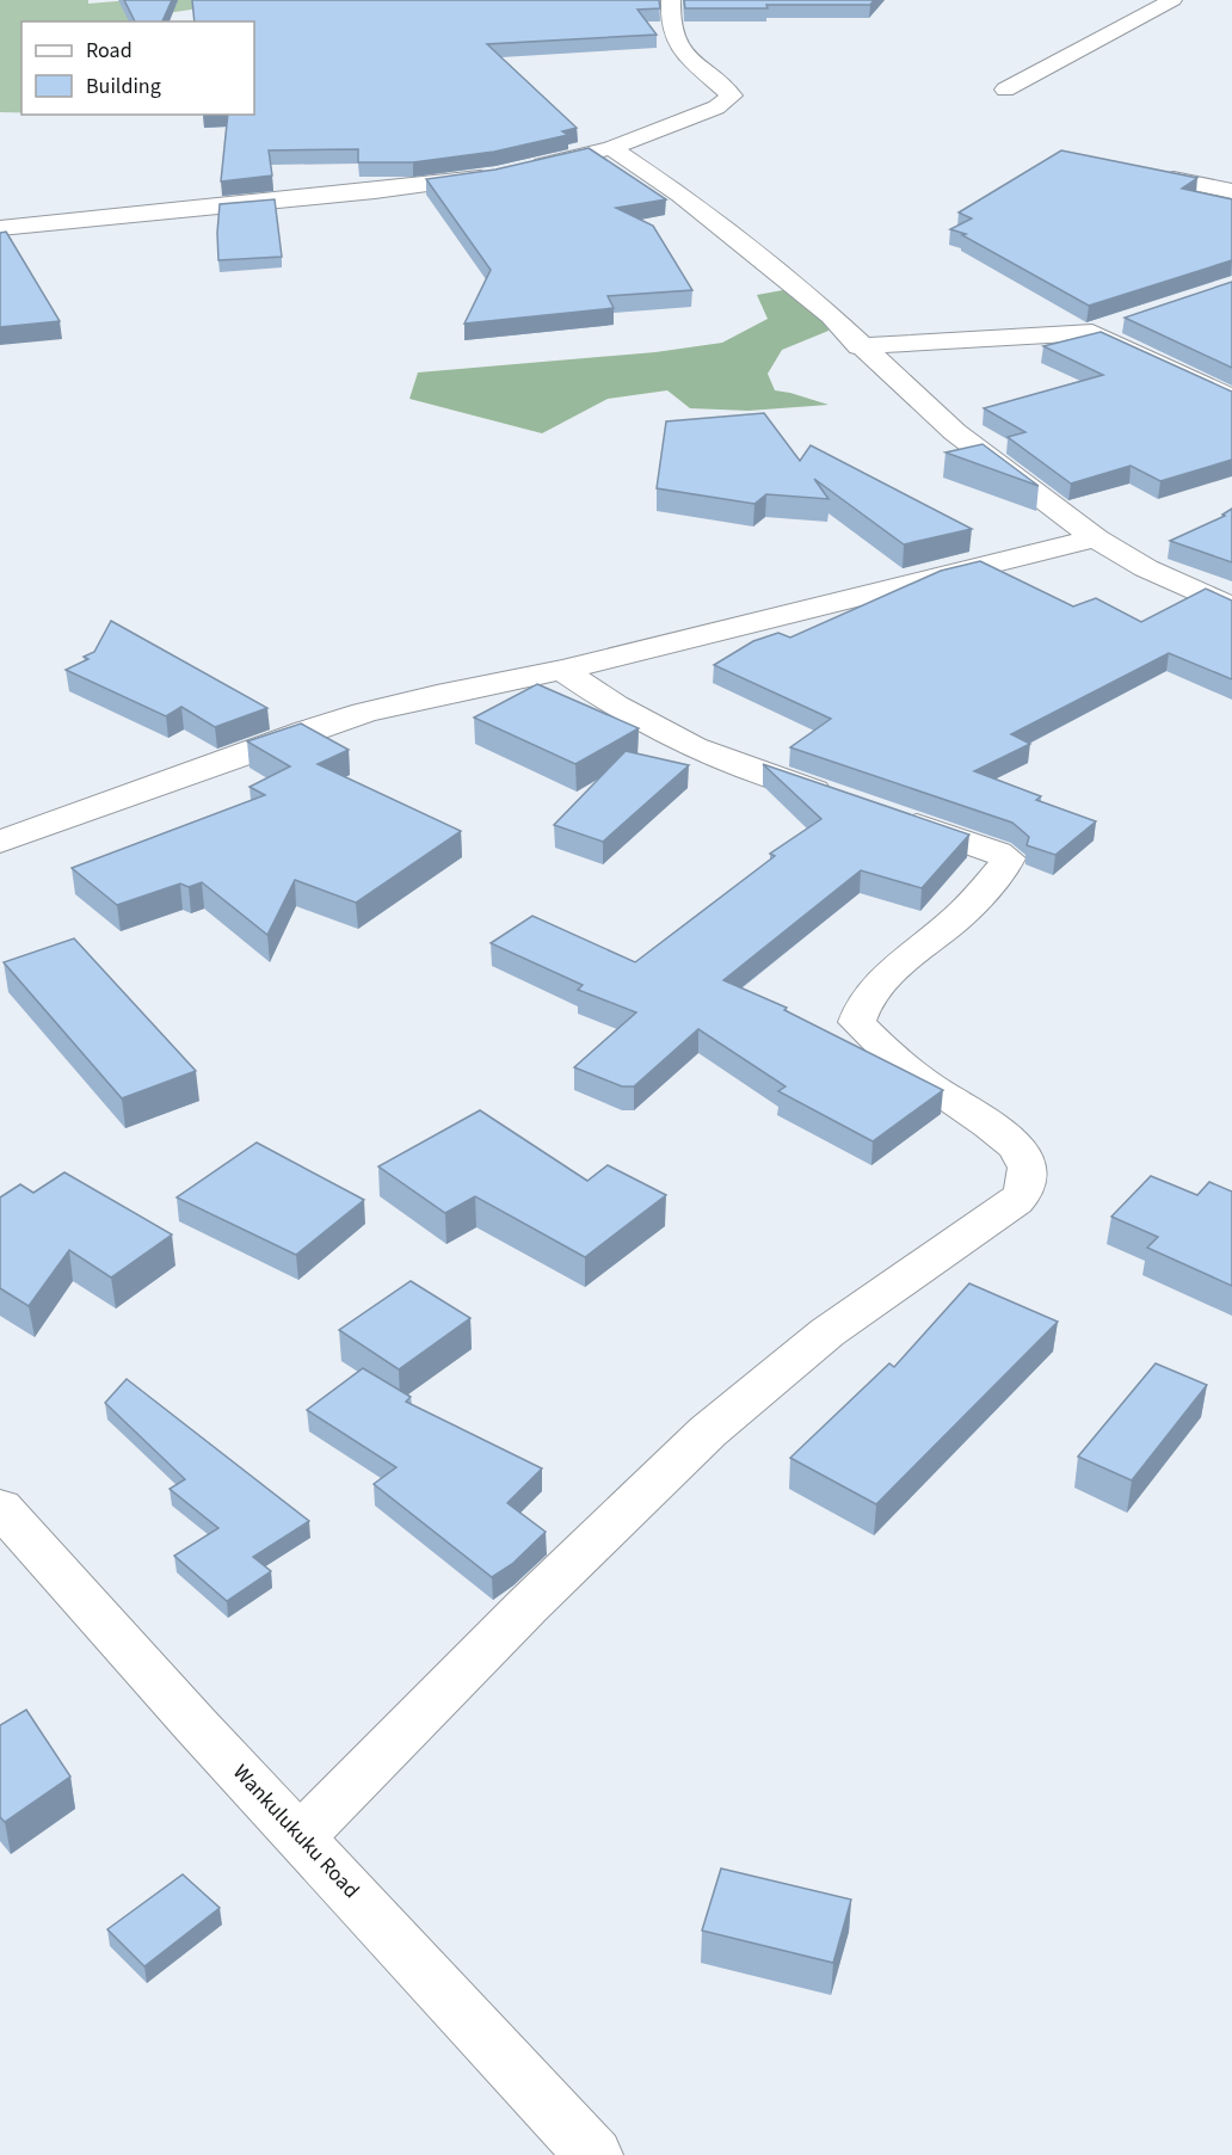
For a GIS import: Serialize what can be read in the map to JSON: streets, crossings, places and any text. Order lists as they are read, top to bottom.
{
  "streets": {
    "street": ["Wankulukuku Road"]
  },
  "legend": ["Road", "Building"]
}
